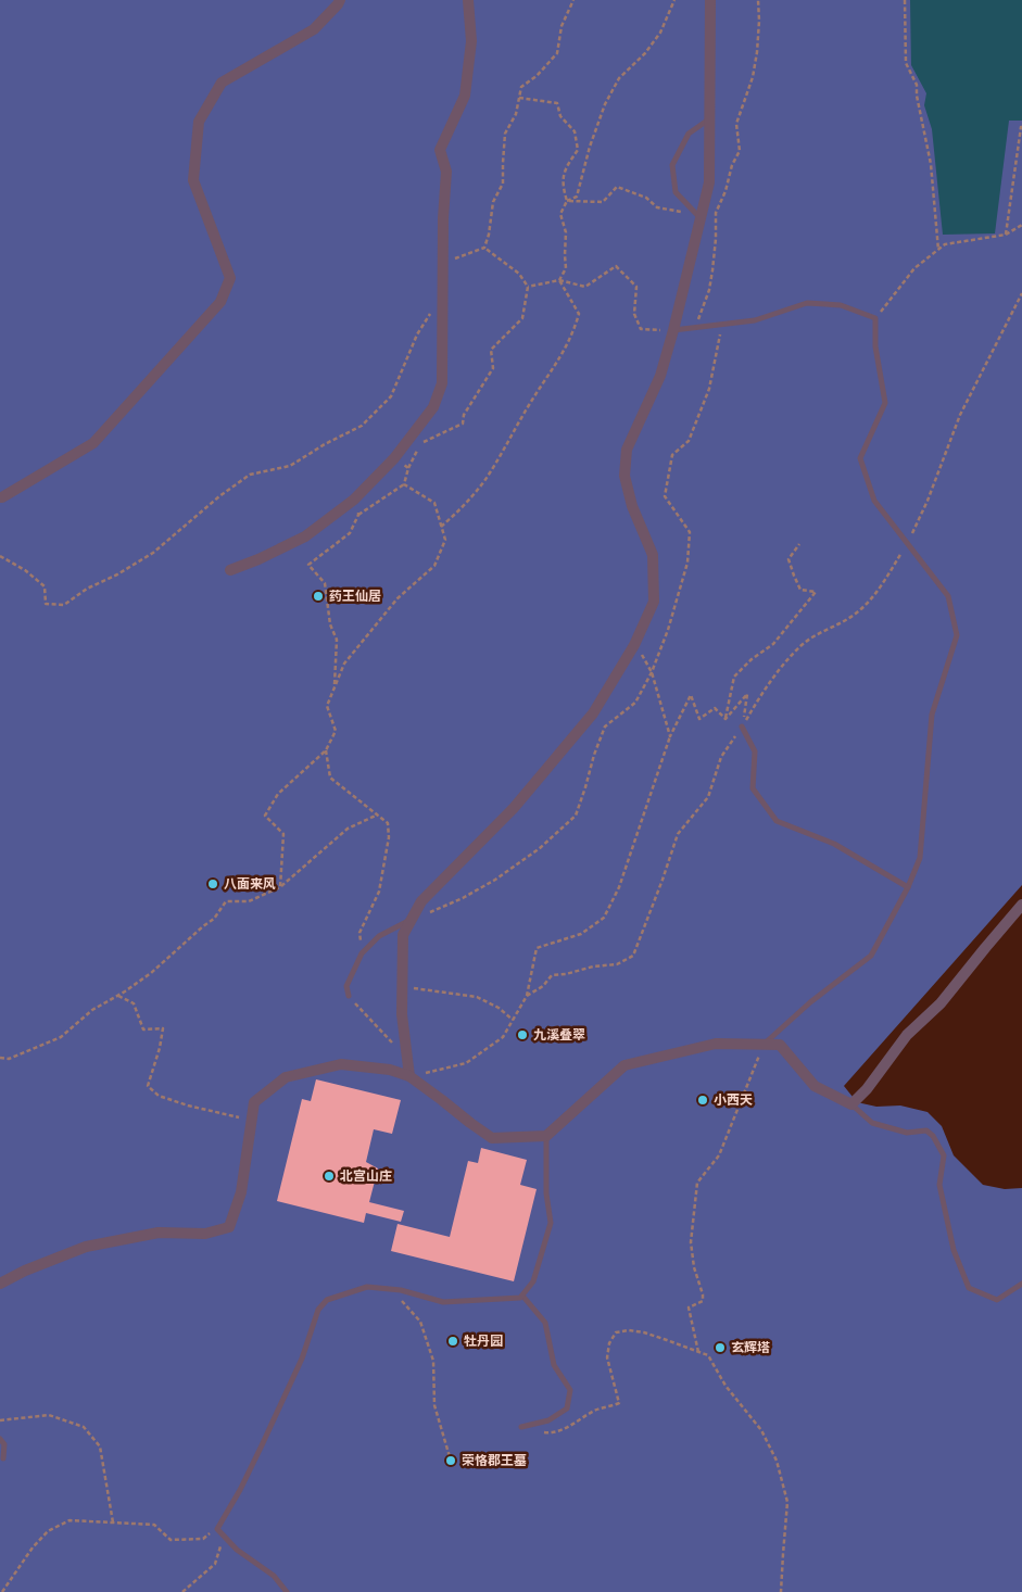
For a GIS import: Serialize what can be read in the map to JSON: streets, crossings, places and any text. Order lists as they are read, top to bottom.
{
  "places": [
    "药王仙居",
    "八面来风",
    "九溪叠翠",
    "小西天",
    "北宫山庄",
    "牡丹园",
    "玄辉塔",
    "荣恪郡王墓"
  ]
}
